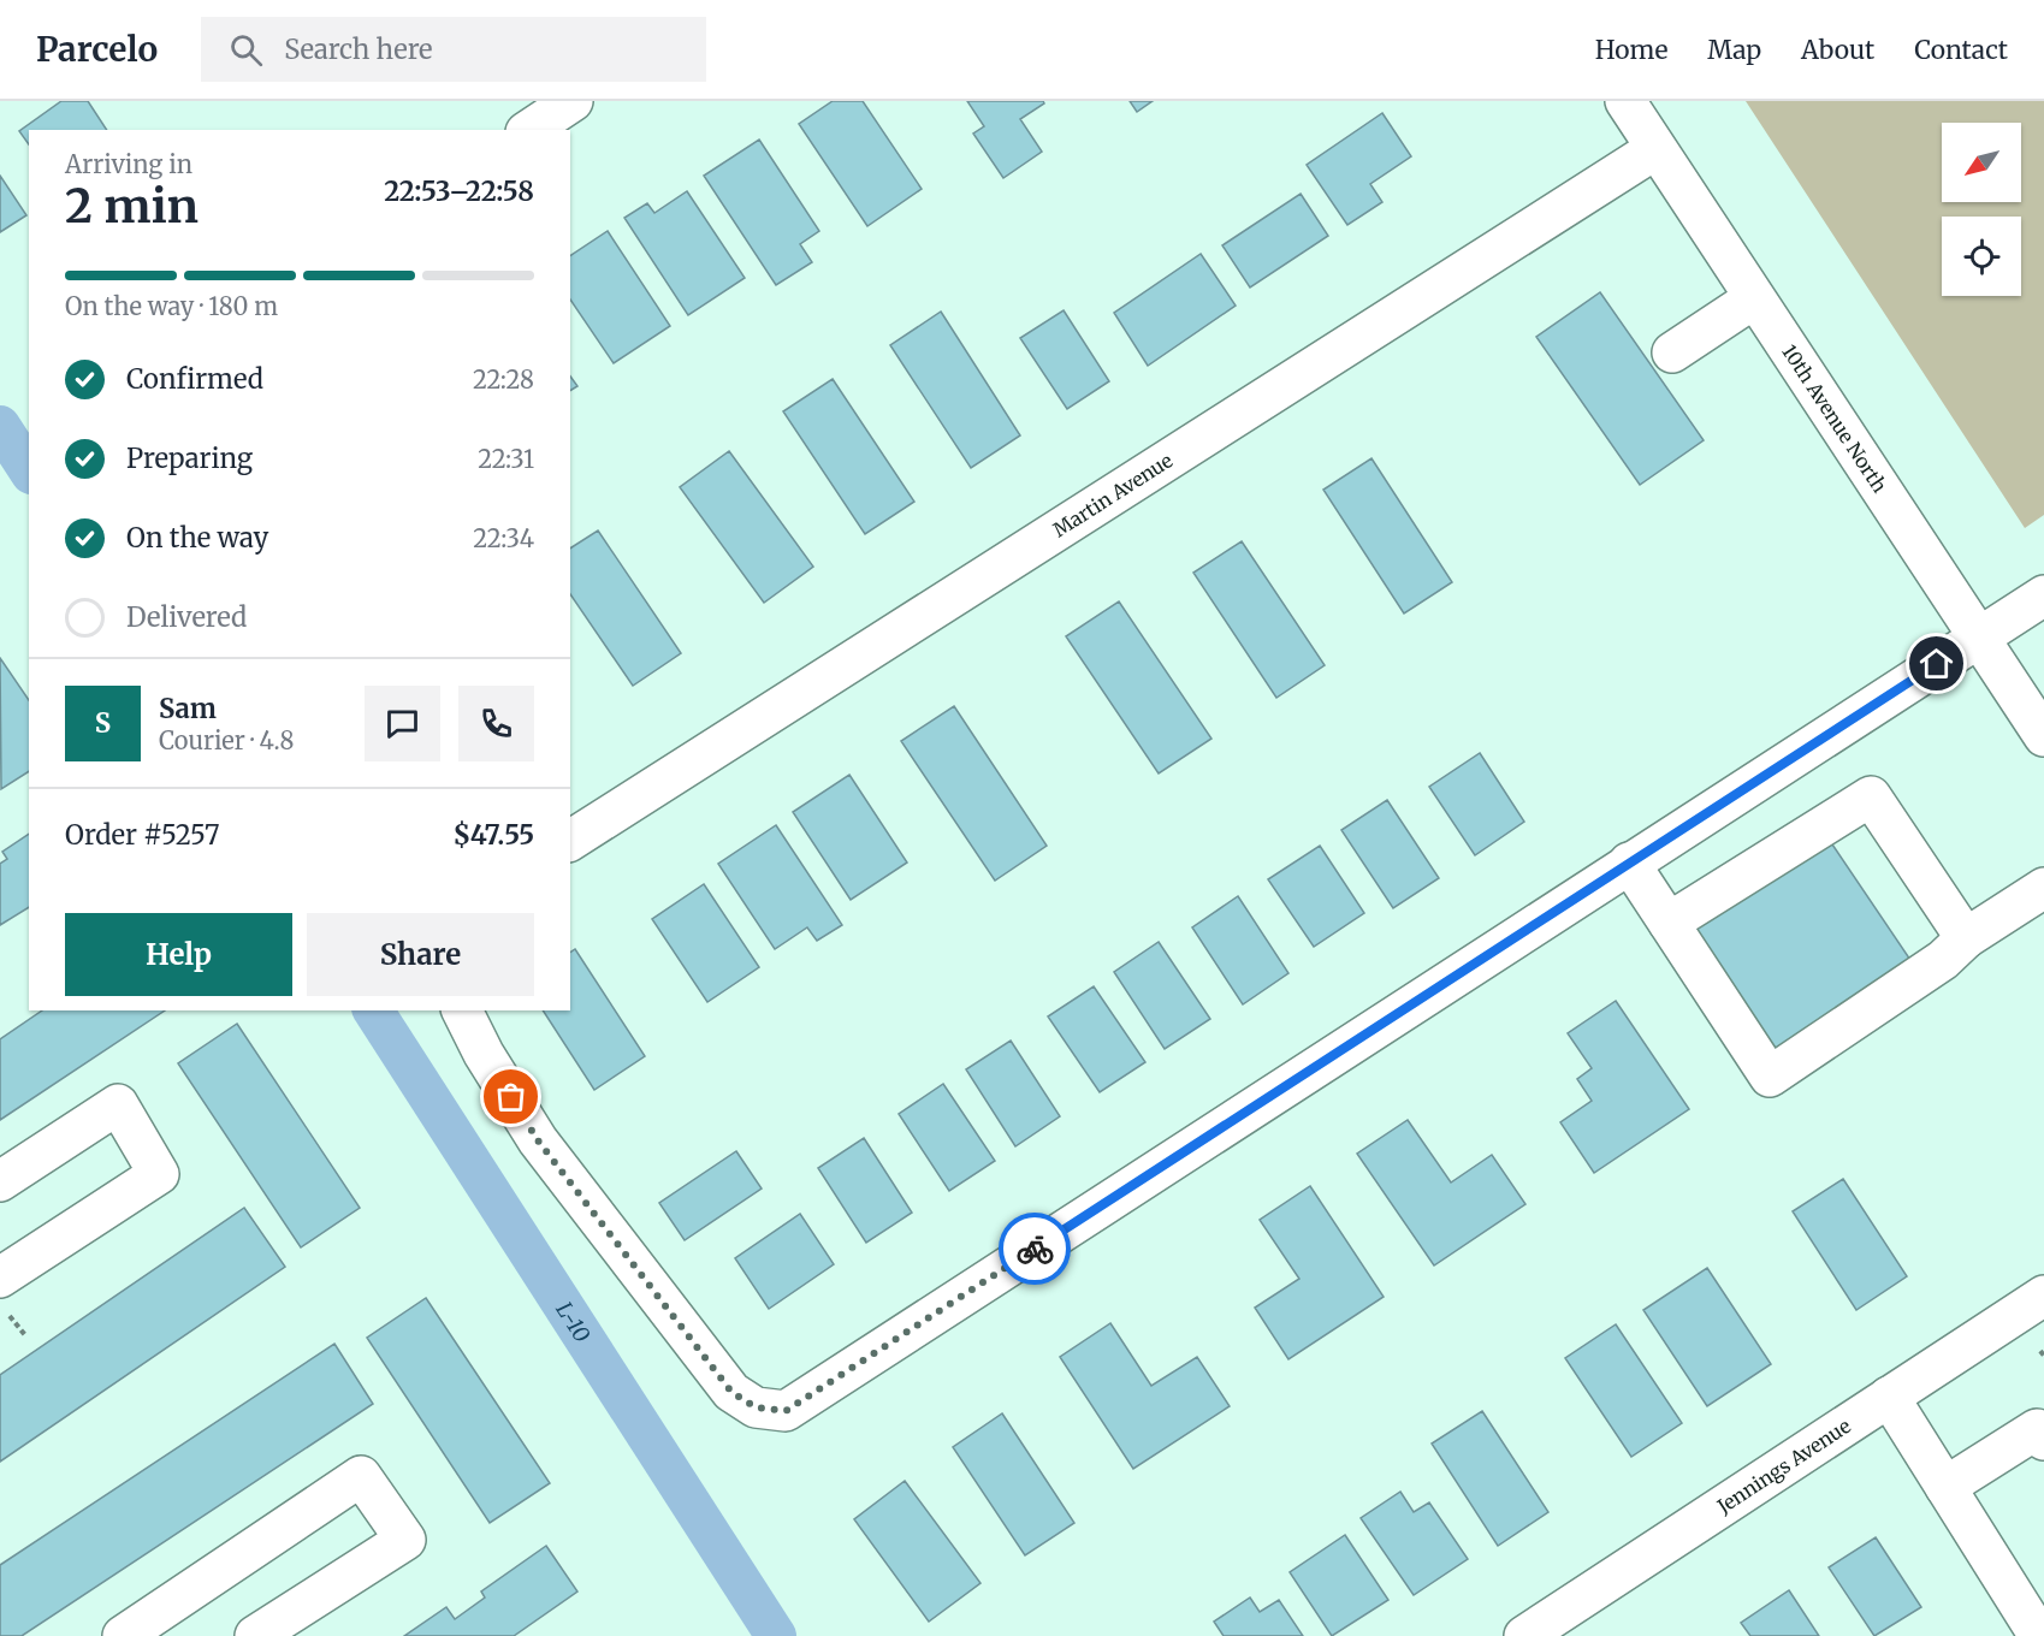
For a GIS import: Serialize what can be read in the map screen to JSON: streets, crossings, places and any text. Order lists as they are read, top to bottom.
{
  "streets": {
    "street": ["10th Avenue North", "Martin Avenue", "Jennings Avenue"]
  },
  "crossings": [
    ["10th Avenue North", "Martin Avenue"]
  ],
  "water": ["L-10"],
  "north": "bottom left",
  "page": {
    "header": "Parcelo",
    "search": "Search here",
    "nav": [
      "Home",
      "Map",
      "About",
      "Contact"
    ],
    "heading": ["2 min", "Arriving in", "22:53–22:58"],
    "panel": [
      "Sam",
      "Courier · 4.8",
      "Order #5257",
      "$47.55"
    ],
    "bar": "On the way · 180 m",
    "list": [
      ["Confirmed", "22:28"],
      ["Preparing", "22:31"],
      ["On the way", "22:34"],
      "Delivered"
    ],
    "round": "S",
    "buttons": ["Help", "Share"]
  }
}
